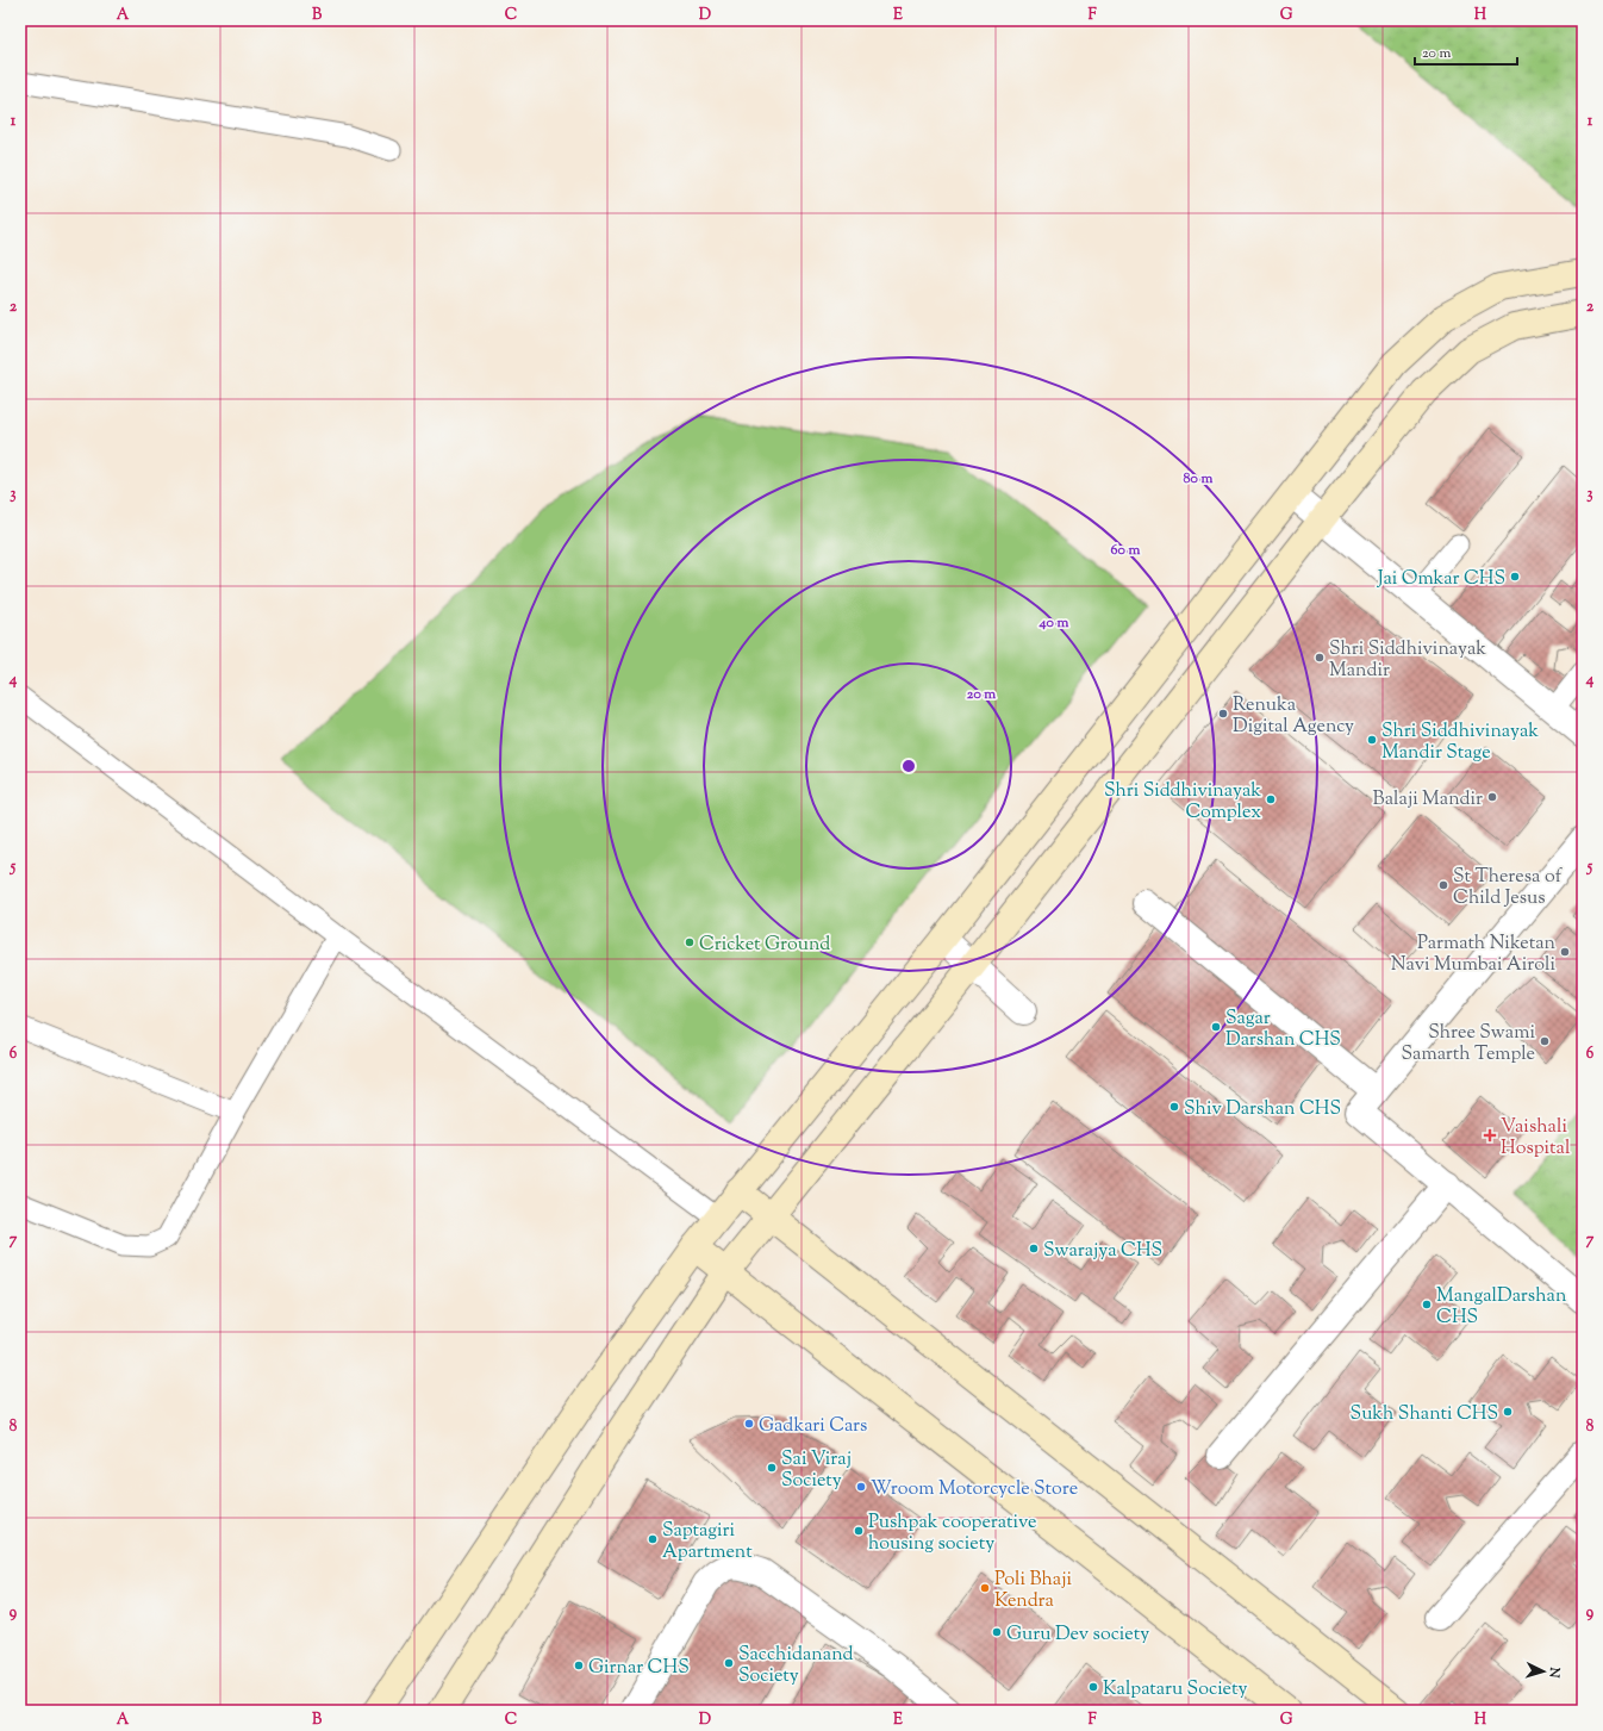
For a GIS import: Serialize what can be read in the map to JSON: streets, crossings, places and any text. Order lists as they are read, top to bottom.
{
  "places": {
    "other": [
      "Jai Omkar CHS",
      "Shri Siddhivinayak Mandir",
      "Renuka Digital Agency",
      "Shri Siddhivinayak Mandir Stage",
      "Balaji Mandir",
      "Shri Siddhivinayak Complex",
      "St Theresa of Child Jesus",
      "Cricket Ground",
      "Parmath Niketan Navi Mumbai Airoli",
      "Sagar Darshan CHS",
      "Shree Swami Samarth Temple",
      "Shiv Darshan CHS",
      "Swarajya CHS",
      "MangalDarshan CHS",
      "Sukh Shanti CHS",
      "Gadkari Cars",
      "Sai Viraj Society",
      "Wroom Motorcycle Store",
      "Pushpak cooperative housing society",
      "Saptagiri Apartment",
      "Poli Bhaji Kendra",
      "Guru Dev society",
      "Sacchidanand Society",
      "Girnar CHS",
      "Kalpataru Society"
    ],
    "health": ["Vaishali Hospital"]
  },
  "scale_bar": "20 m",
  "north": "right",
  "grid": {
    "columns": [
      "A",
      "B",
      "C",
      "D",
      "E",
      "F",
      "G",
      "H"
    ],
    "rows": [
      "1",
      "2",
      "3",
      "4",
      "5",
      "6",
      "7",
      "8",
      "9"
    ]
  },
  "rings": [
    "80 m",
    "60 m",
    "40 m",
    "20 m"
  ]
}
